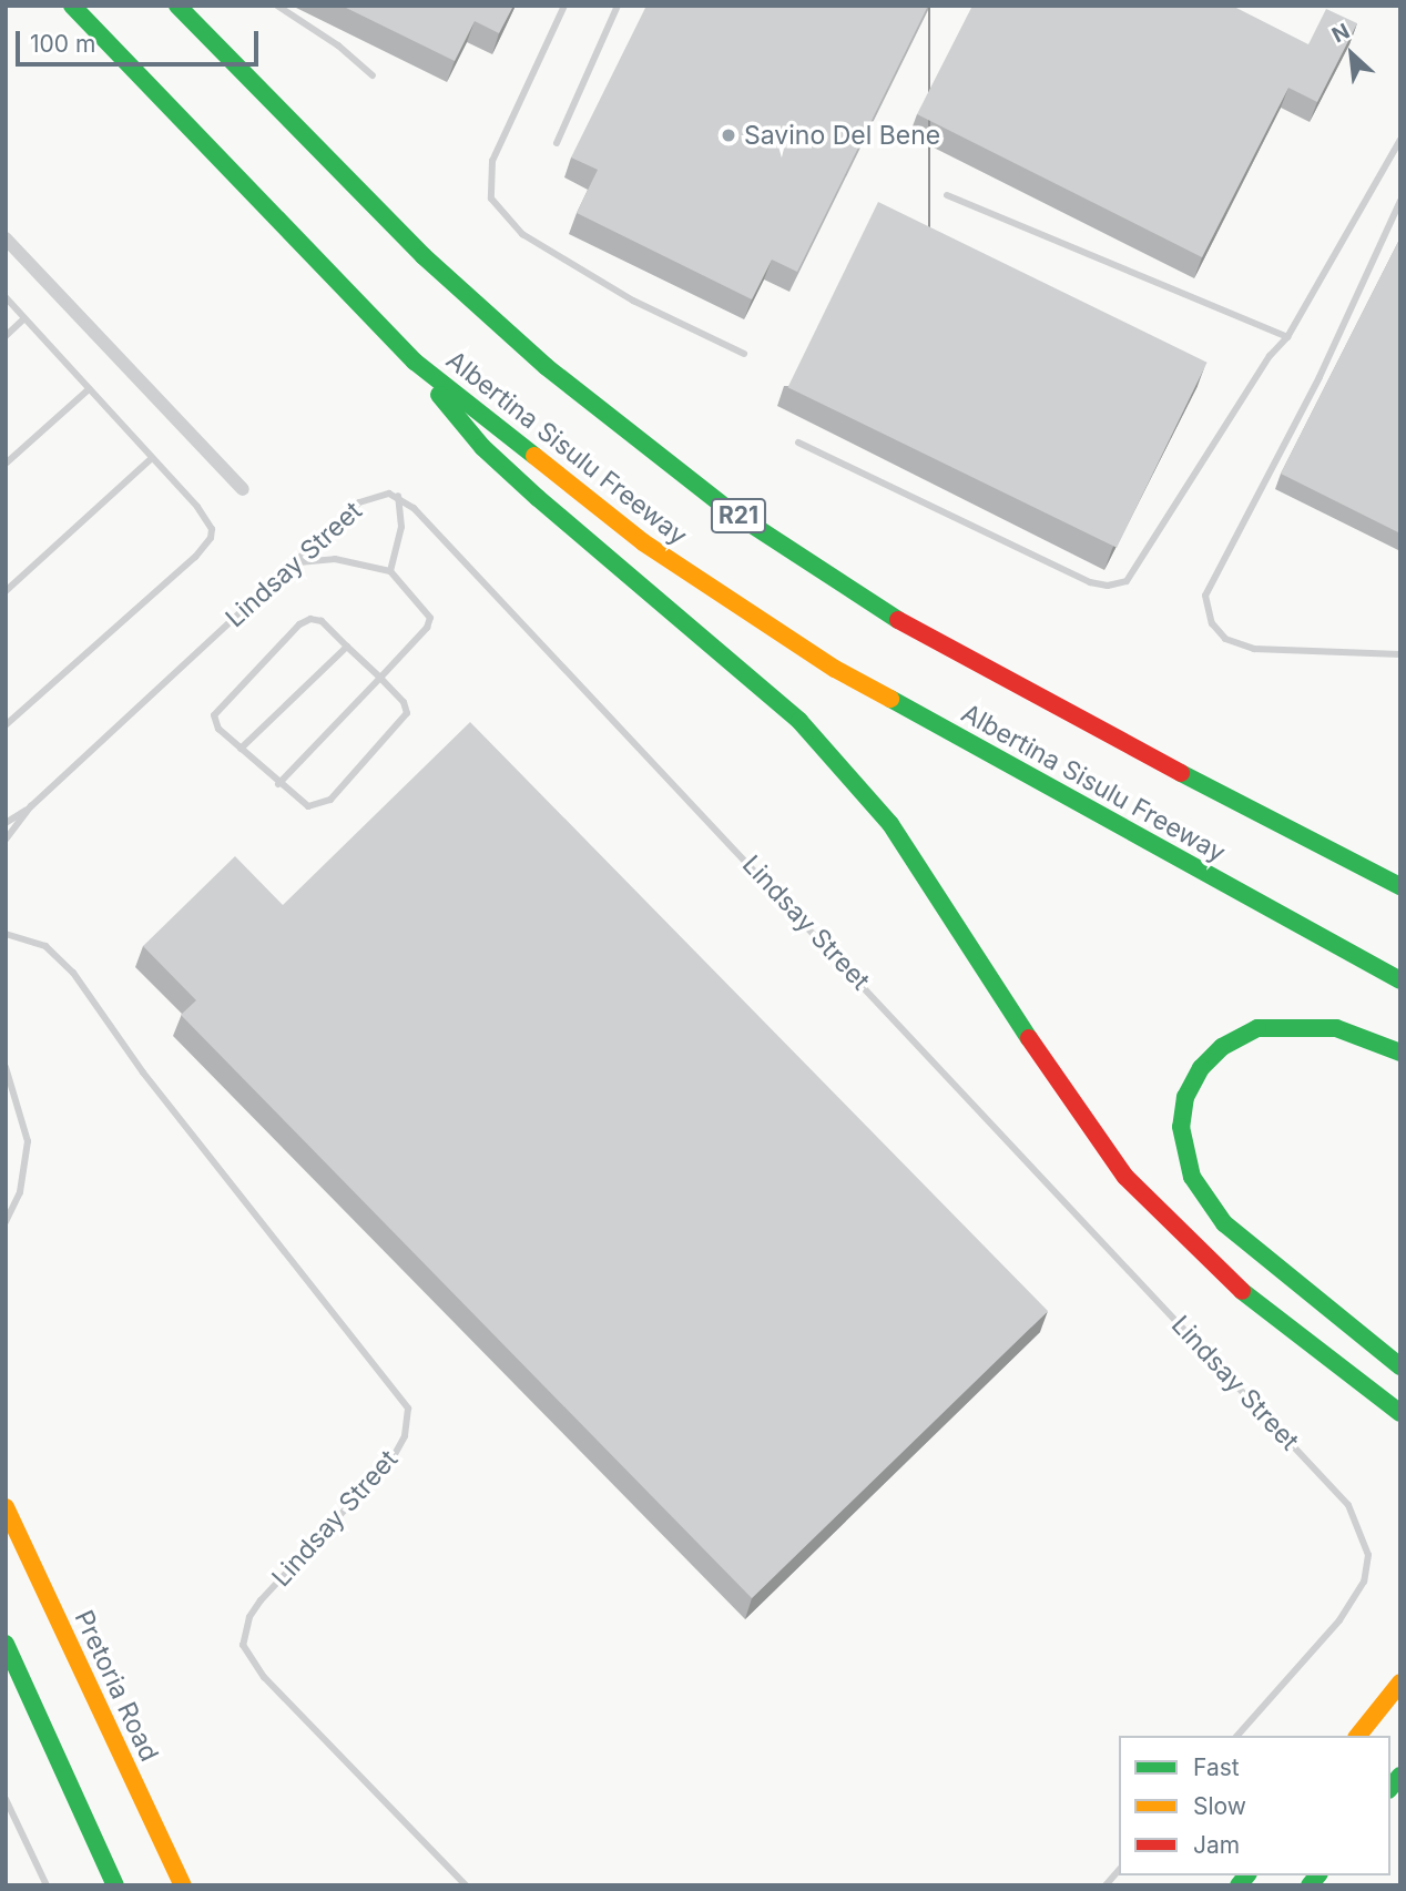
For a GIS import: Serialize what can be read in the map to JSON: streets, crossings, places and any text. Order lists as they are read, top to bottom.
{
  "streets": {
    "main road": ["Albertina Sisulu Freeway", "R21", "Pretoria Road"],
    "lane": ["Lindsay Street"]
  },
  "places": ["Savino Del Bene"],
  "legend": ["Fast", "Slow", "Jam"],
  "scale_bar": "100 m",
  "north": "top left"
}
